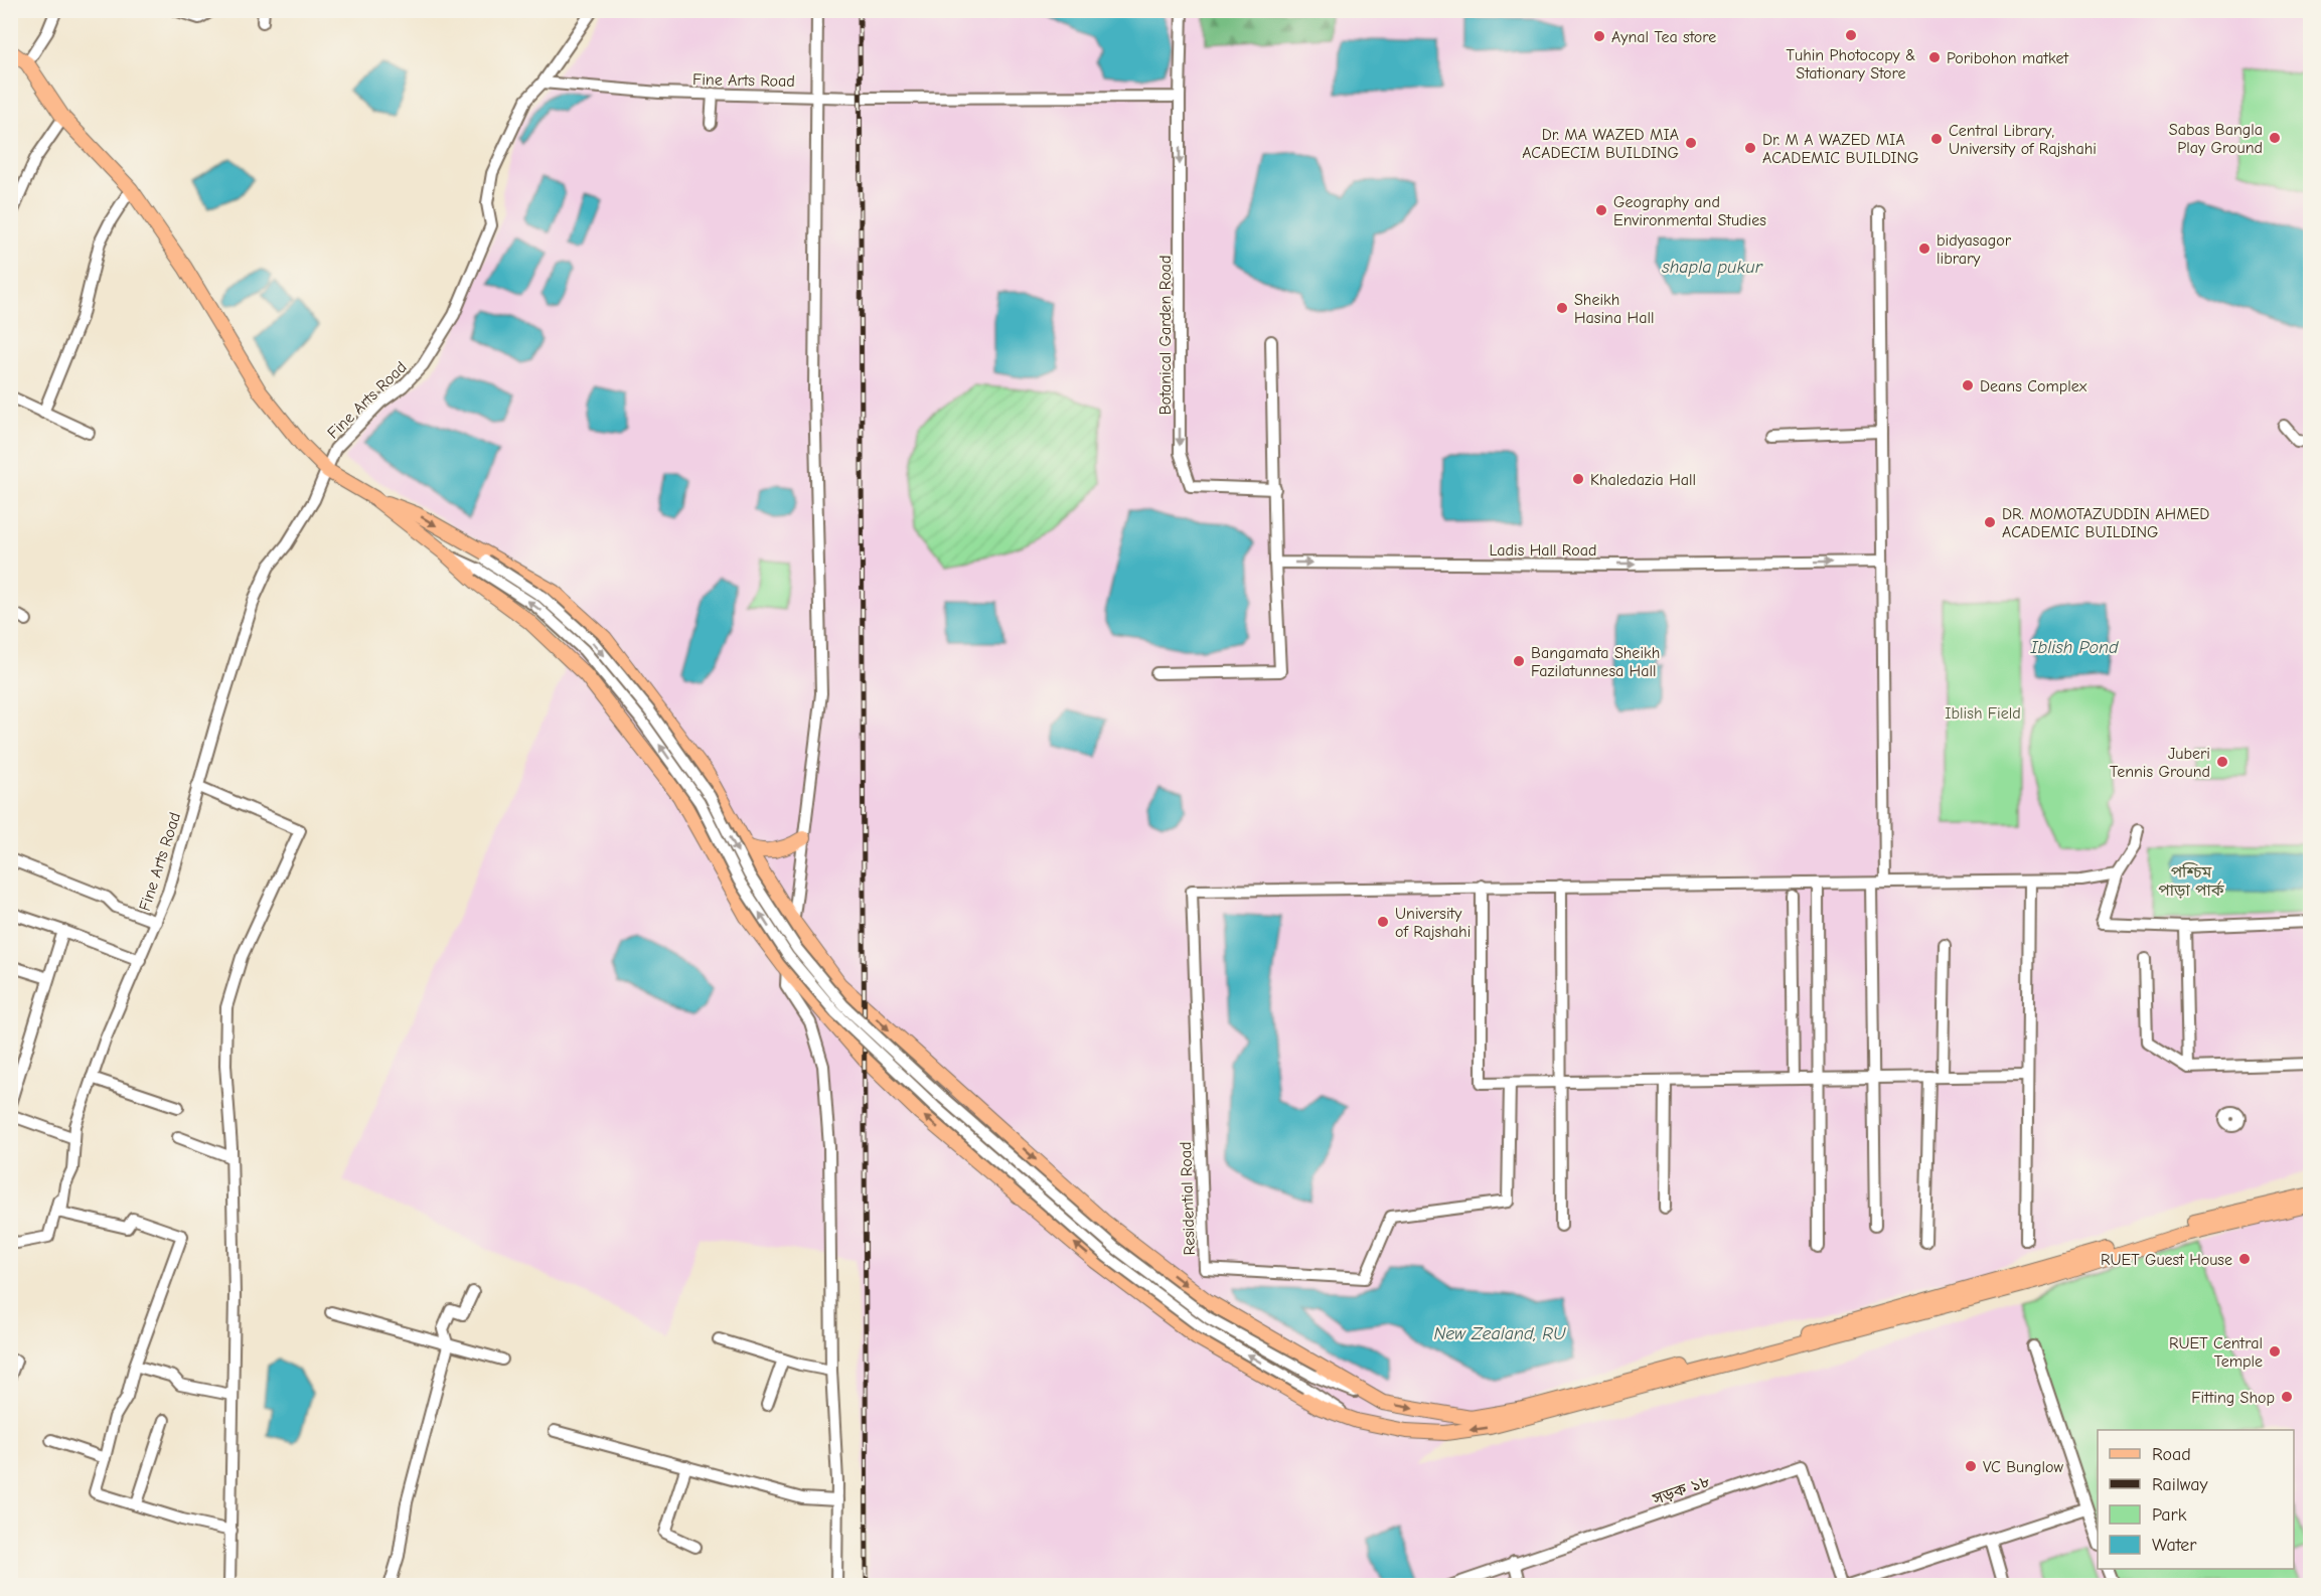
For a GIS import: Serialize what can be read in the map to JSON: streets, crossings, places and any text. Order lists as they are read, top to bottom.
{
  "streets": {
    "street": [
      "Fine Arts Road",
      "Botanical Garden Road",
      "Ladis Hall Road",
      "Residential Road",
      "সড়ক ১৮"
    ]
  },
  "crossings": [
    ["Fine Arts Road", "Botanical Garden Road"]
  ],
  "one_way": ["Ladis Hall Road"],
  "water": ["shapla pukur", "Iblish Pond", "New Zealand, RU"],
  "parks": ["Iblish Field", "পশ্চিম পাড়া পার্ক"],
  "places": [
    "Tuhin Photocopy & Stationary Store",
    "Aynal Tea store",
    "Poribohon matket",
    "Sabas Bangla Play Ground",
    "Central Library, University of Rajshahi",
    "Dr. MA WAZED MIA ACADECIM BUILDING",
    "Dr. M A WAZED MIA ACADEMIC BUILDING",
    "Geography and Environmental Studies",
    "bidyasagor library",
    "Sheikh Hasina Hall",
    "Deans Complex",
    "Khaledazia Hall",
    "DR. MOMOTAZUDDIN AHMED ACADEMIC BUILDING",
    "Bangamata Sheikh Fazilatunnesa Hall",
    "Juberi Tennis Ground",
    "University of Rajshahi",
    "RUET Guest House",
    "RUET Central Temple",
    "Fitting Shop",
    "VC Bunglow"
  ],
  "legend": [
    "Road",
    "Railway",
    "Park",
    "Water"
  ]
}
